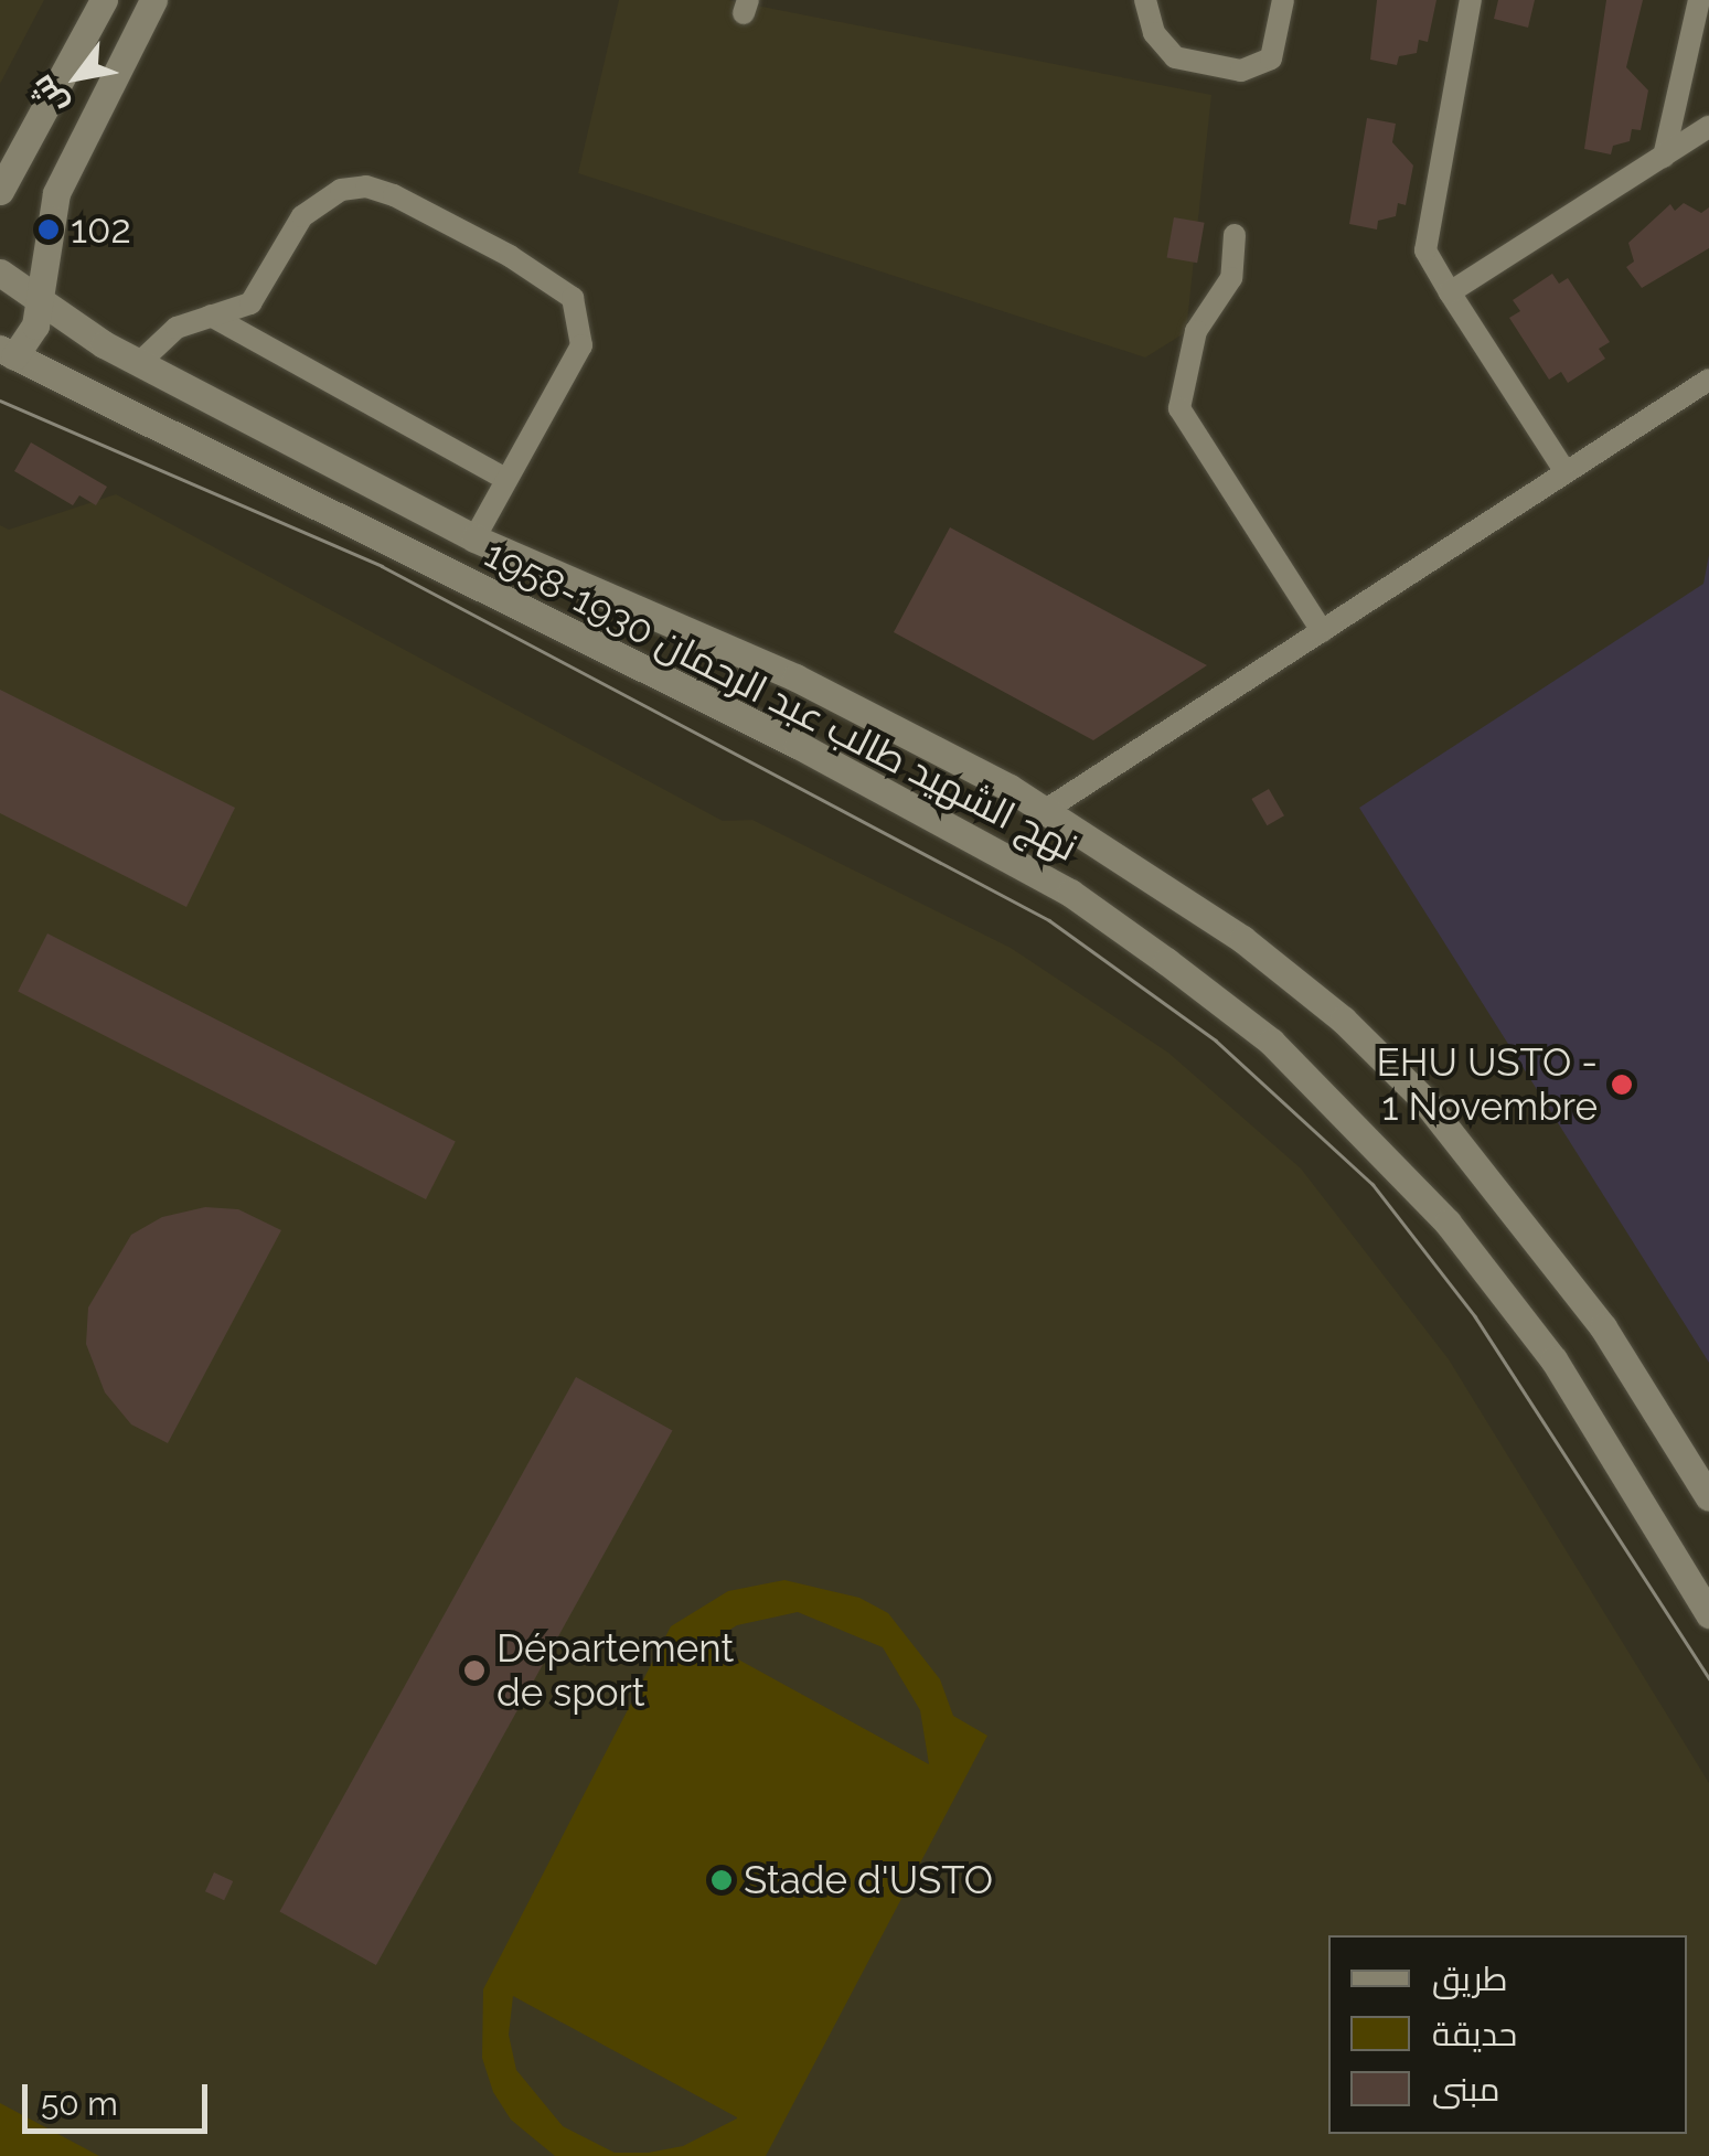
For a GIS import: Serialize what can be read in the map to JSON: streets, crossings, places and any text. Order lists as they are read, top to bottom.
{
  "streets": {
    "main road": ["نهج الشهيد طالب عبد الرحمان 1930-1958"]
  },
  "places": [
    "102",
    "EHU USTO - 1 Novembre",
    "Département de sport",
    "Stade d'USTO"
  ],
  "legend": ["طريق", "حديقة", "مبنى"],
  "scale_bar": "50 m",
  "north": "bottom left"
}
